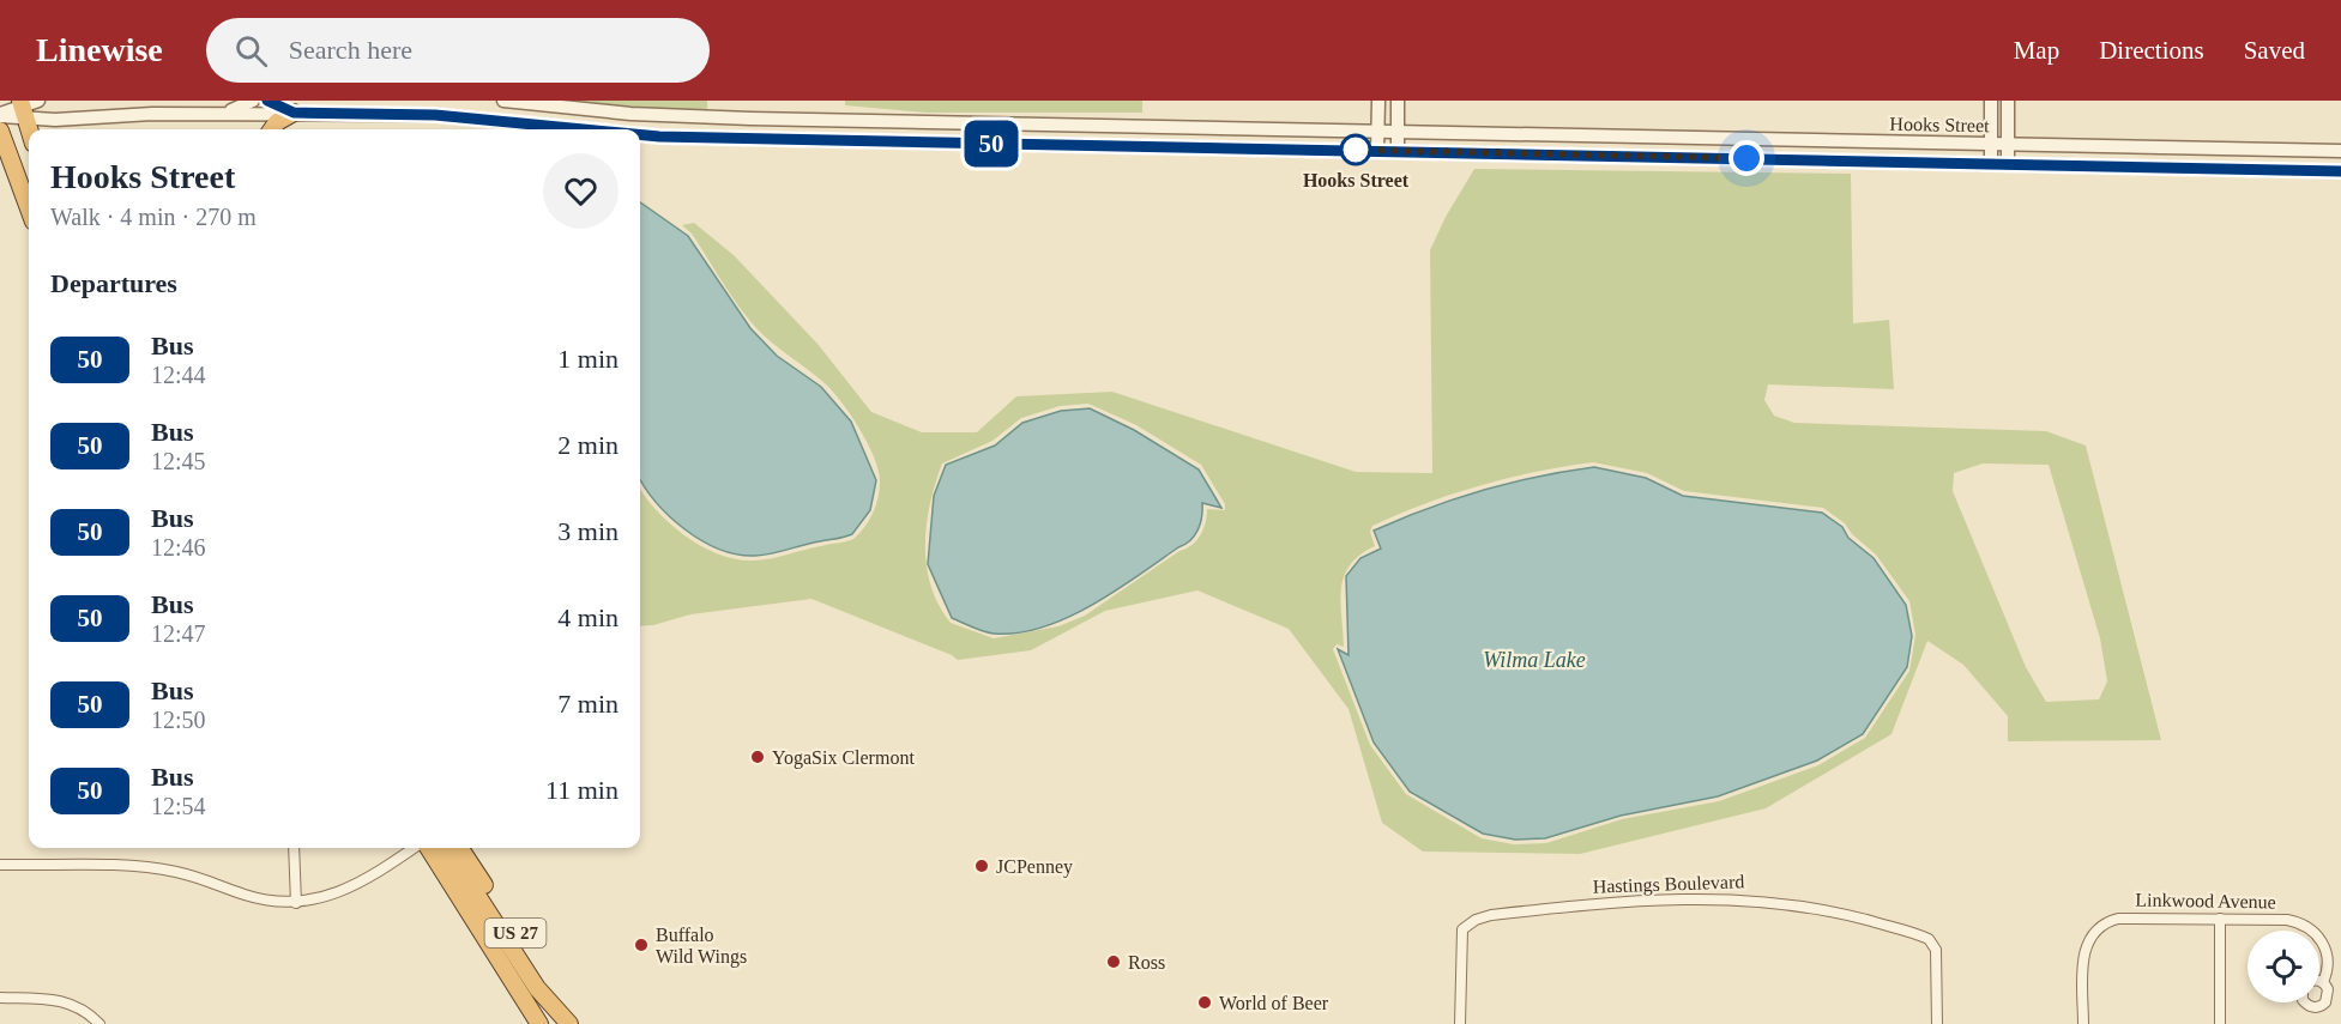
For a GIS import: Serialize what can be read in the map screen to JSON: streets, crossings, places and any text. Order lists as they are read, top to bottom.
{
  "streets": {
    "highway": ["US 27"],
    "street": ["Hooks Street", "Hastings Boulevard", "Linkwood Avenue"]
  },
  "water": ["Wilma Lake"],
  "places": [
    "Hooks Street",
    "YogaSix Clermont",
    "JCPenney",
    "Buffalo Wild Wings",
    "Ross",
    "World of Beer"
  ],
  "lines": ["bus line 50"],
  "page": {
    "header": "Linewise",
    "search": "Search here",
    "nav": ["Map", "Directions", "Saved"],
    "on_map": "50",
    "heading": [
      ["Hooks Street", "Walk · 4 min · 270 m"],
      "Departures"
    ],
    "list": [
      {
        "mark": "50",
        "name": "Bus",
        "note": "12:44",
        "value": "1 min"
      },
      {
        "mark": "50",
        "name": "Bus",
        "note": "12:45",
        "value": "2 min"
      },
      {
        "mark": "50",
        "name": "Bus",
        "note": "12:46",
        "value": "3 min"
      },
      {
        "mark": "50",
        "name": "Bus",
        "note": "12:47",
        "value": "4 min"
      },
      {
        "mark": "50",
        "name": "Bus",
        "note": "12:50",
        "value": "7 min"
      },
      {
        "mark": "50",
        "name": "Bus",
        "note": "12:54",
        "value": "11 min"
      }
    ]
  }
}
